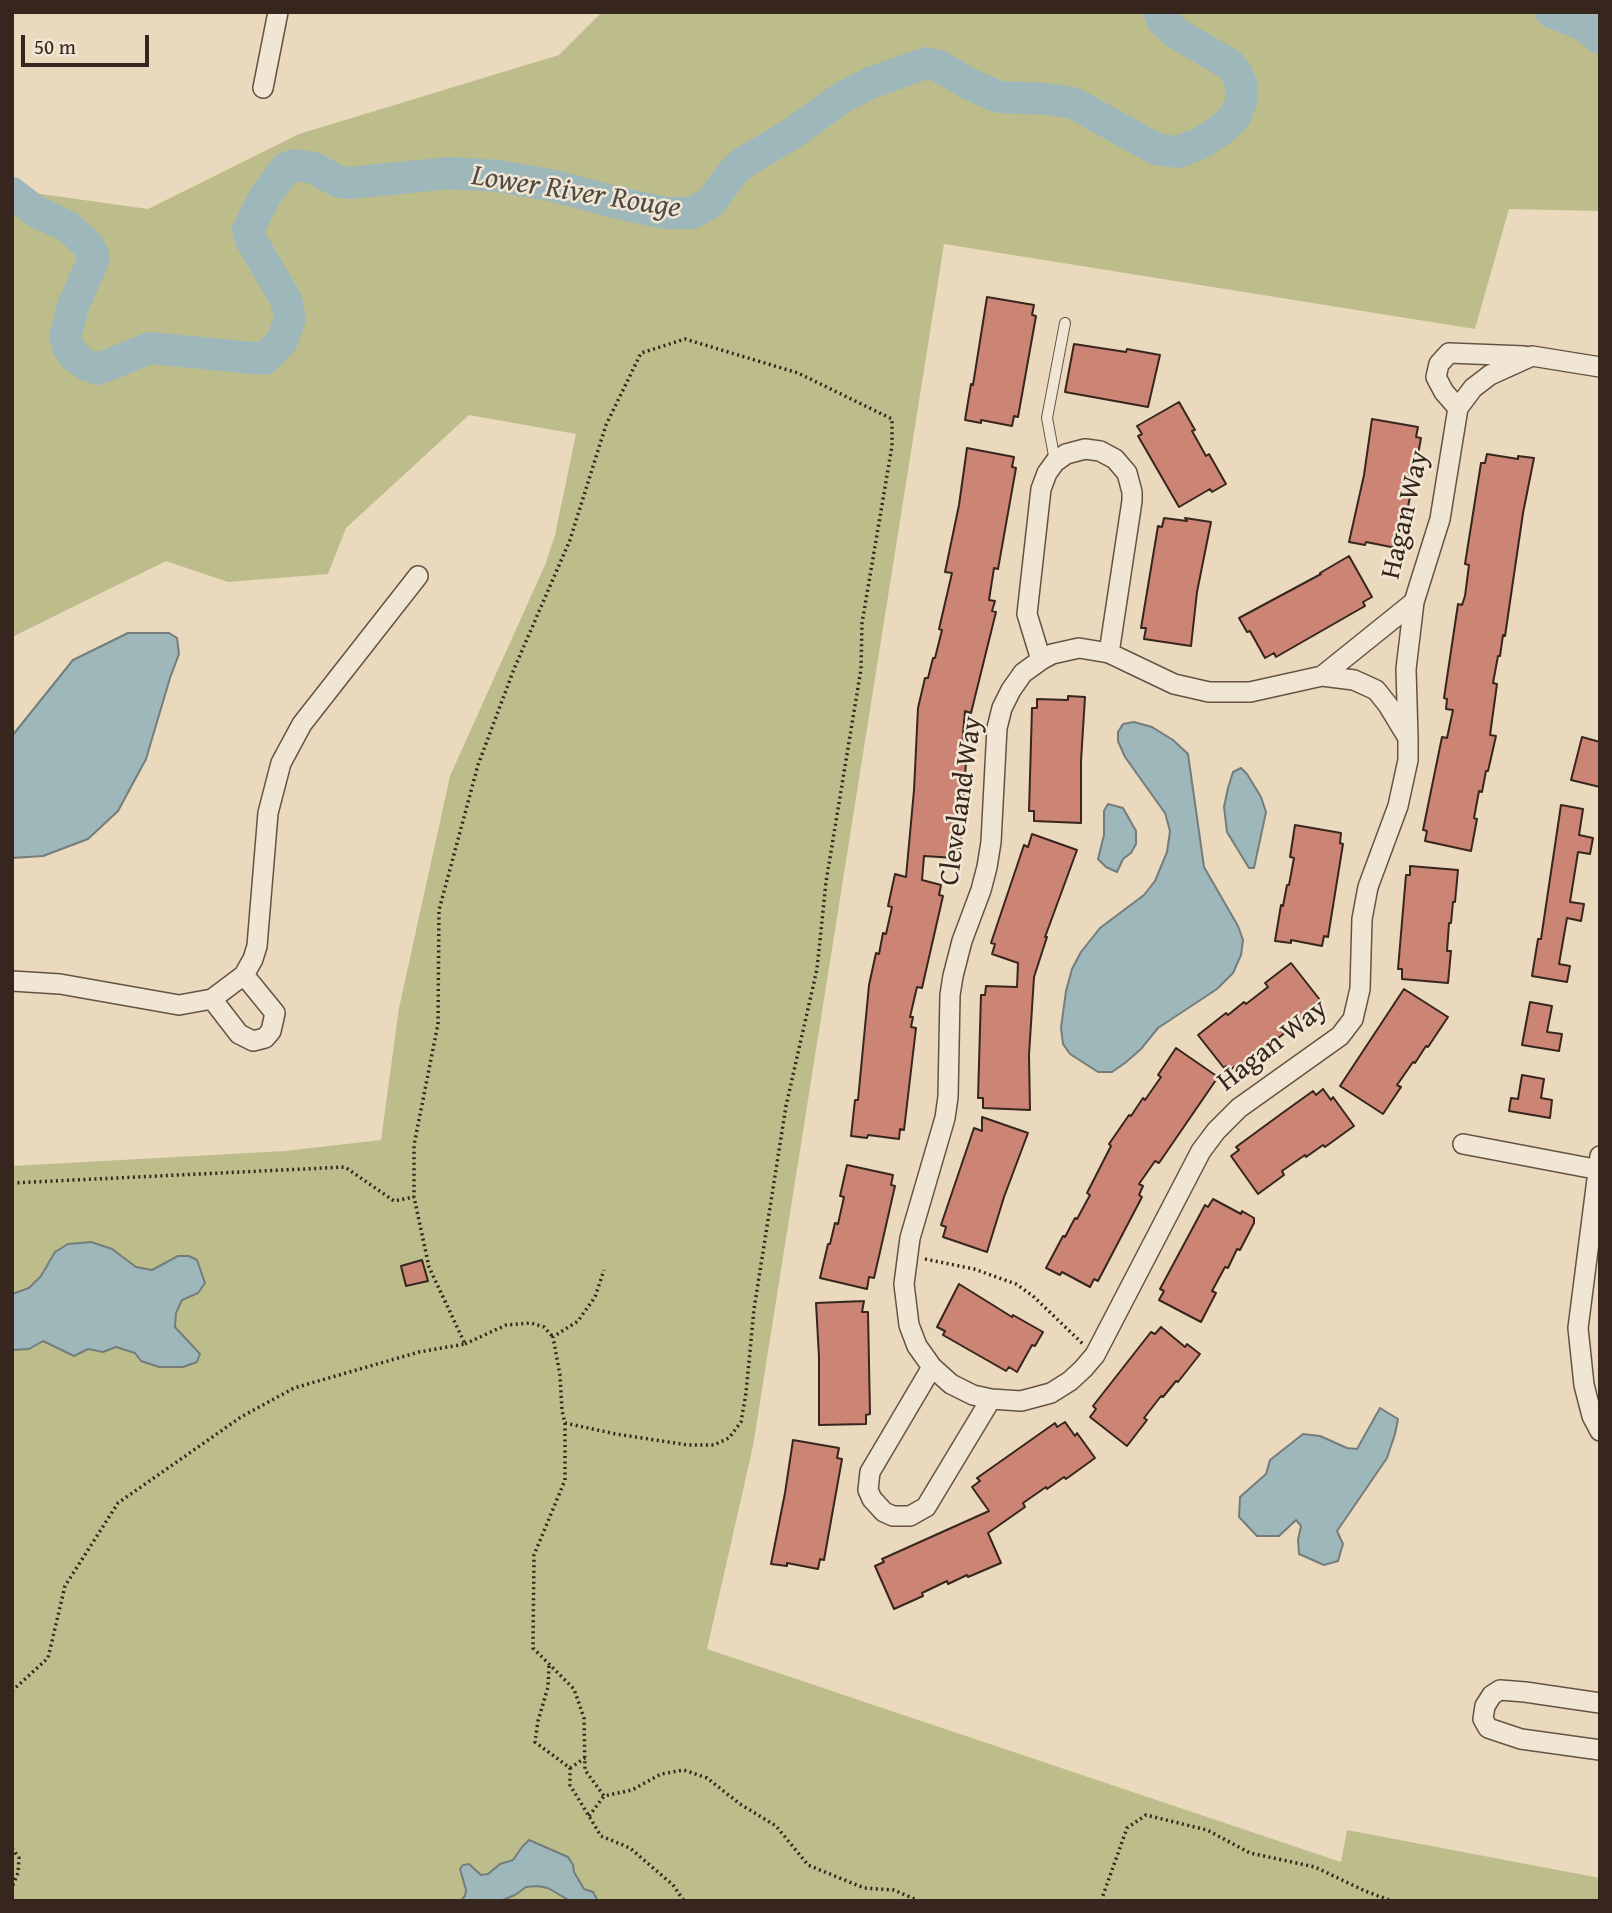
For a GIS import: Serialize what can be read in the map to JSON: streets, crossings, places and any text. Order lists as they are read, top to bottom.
{
  "streets": {
    "street": ["Hagan Way", "Cleveland Way"]
  },
  "crossings": [
    ["Hagan Way", "Cleveland Way"]
  ],
  "water": ["Lower River Rouge"],
  "scale_bar": "50 m"
}
